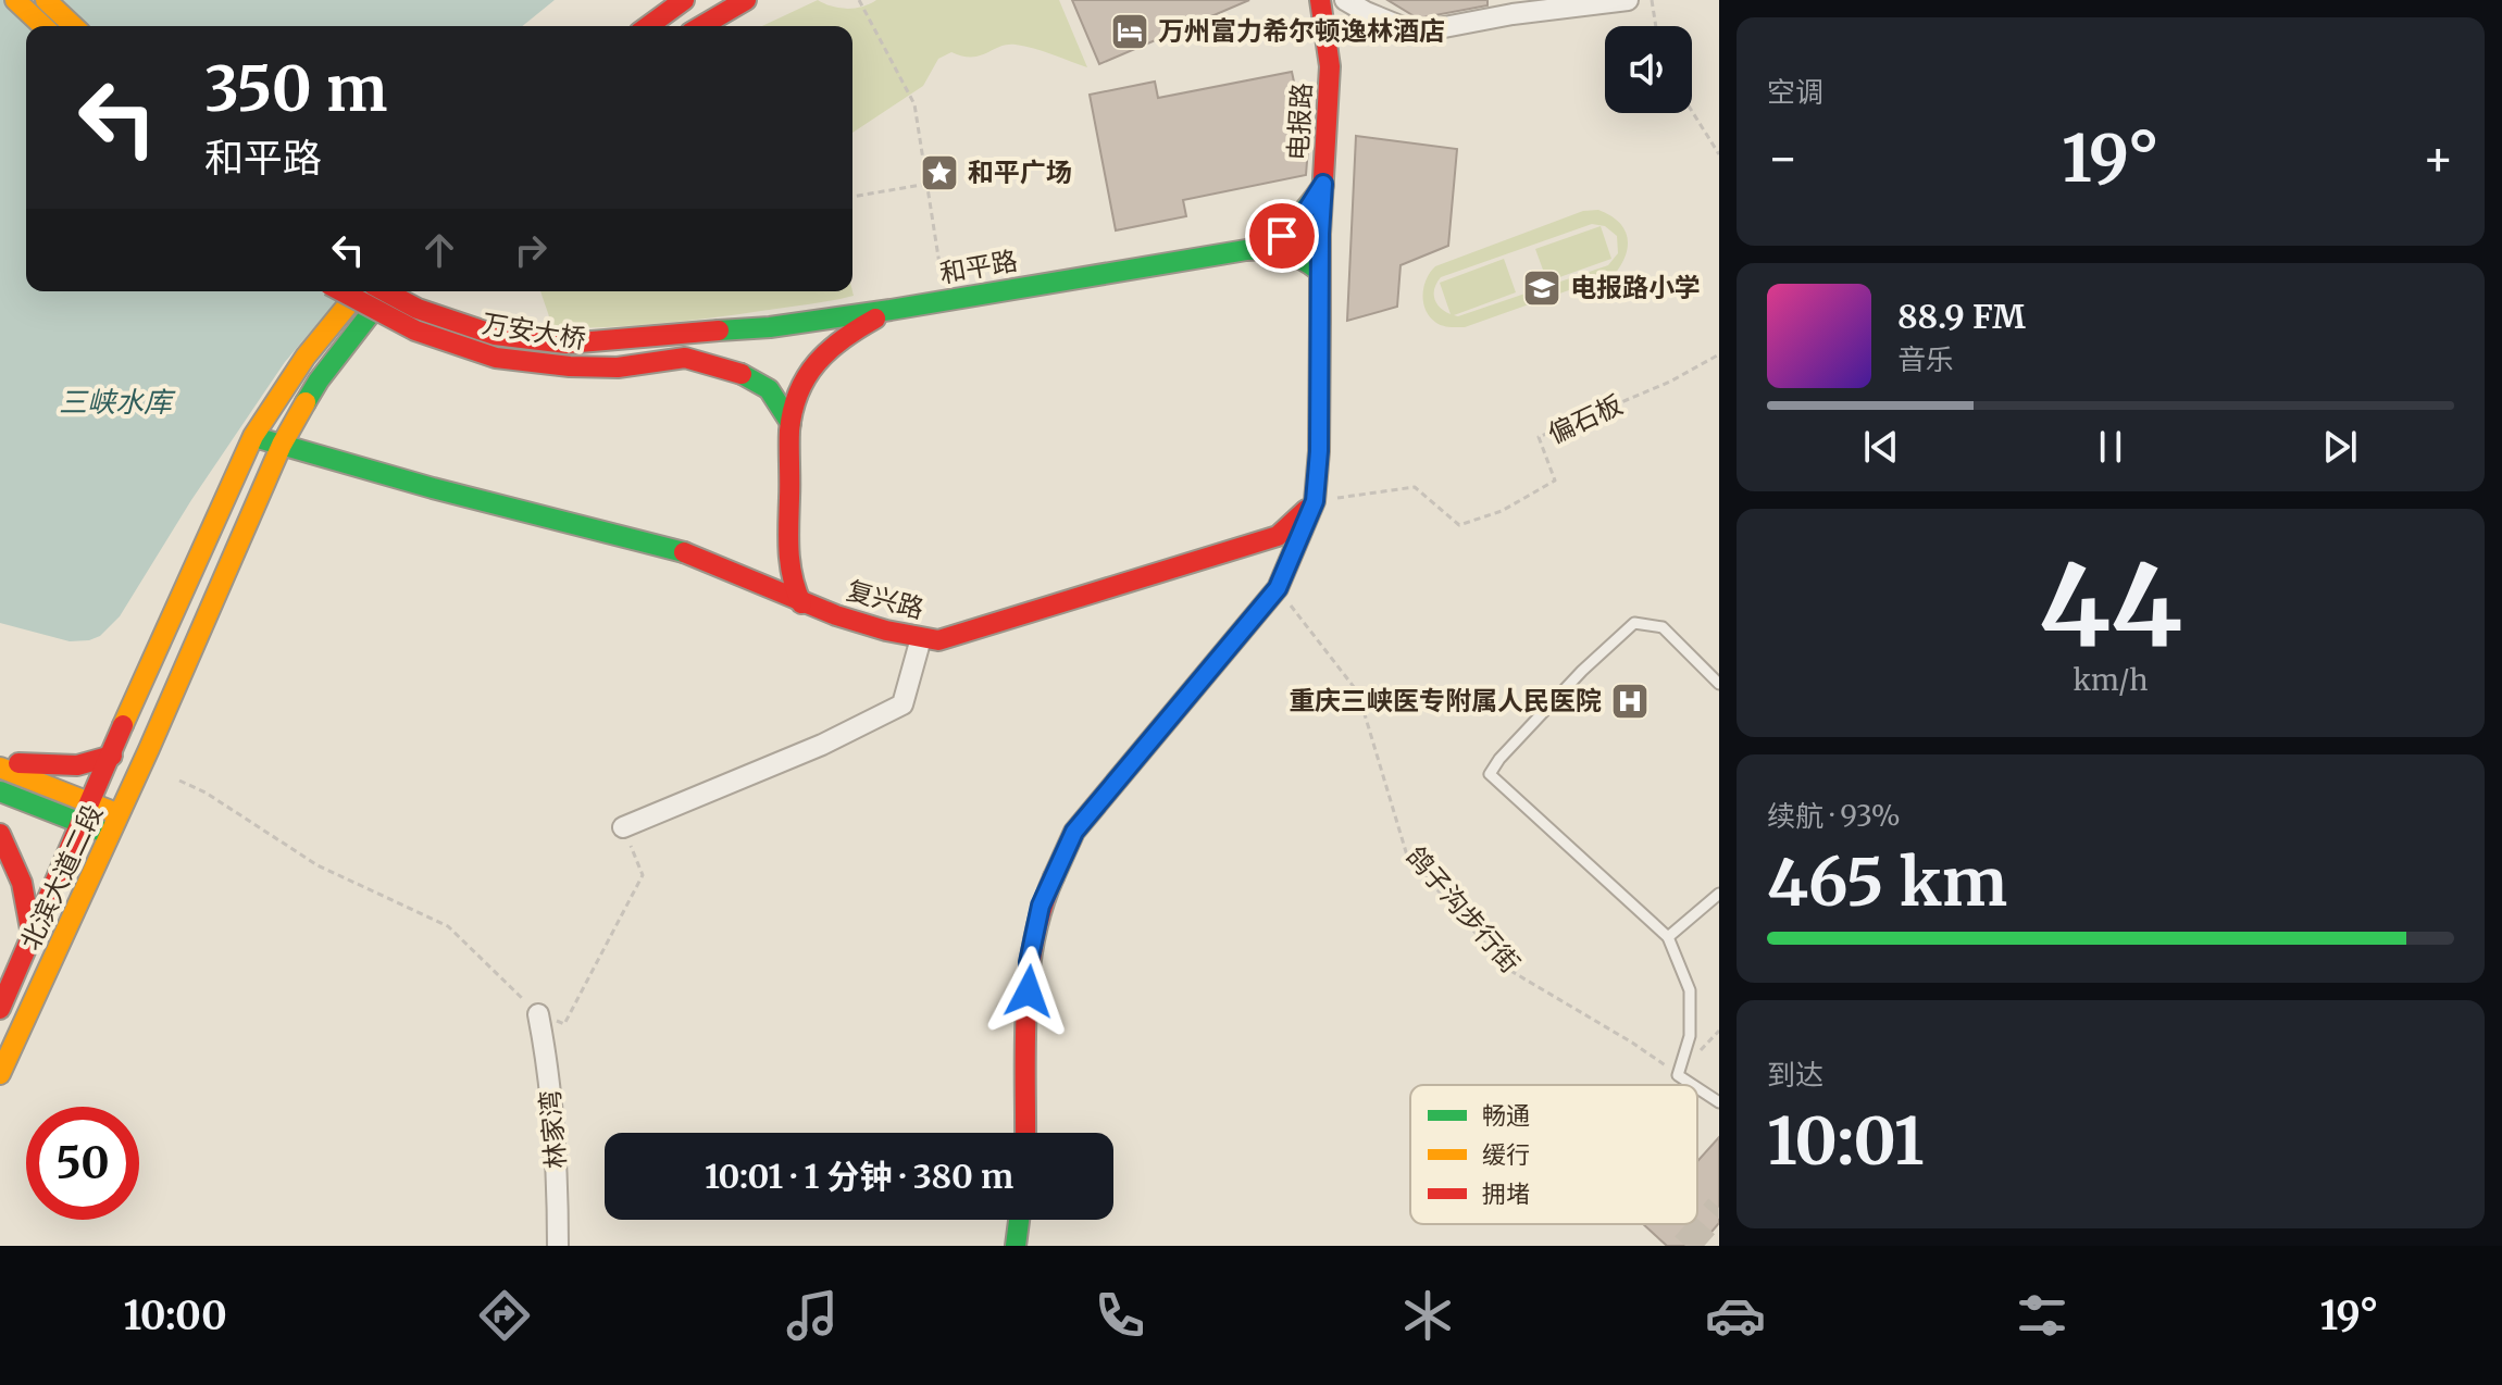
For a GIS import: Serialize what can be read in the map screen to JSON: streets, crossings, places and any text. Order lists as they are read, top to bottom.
{
  "streets": {
    "main road": [
      "电报路",
      "和平路",
      "万安大桥",
      "复兴路",
      "北滨大道二段"
    ],
    "street": ["林家湾"],
    "path": ["偏石板", "鸽子沟步行街"]
  },
  "crossings": [
    ["电报路", "和平路"],
    ["电报路", "偏石板"],
    ["电报路", "复兴路"],
    ["电报路", "鸽子沟步行街"],
    ["和平路", "万安大桥"],
    ["偏石板", "复兴路"],
    ["复兴路", "北滨大道二段"]
  ],
  "water": ["三峡水库"],
  "places": {
    "hotel": ["万州富力希尔顿逸林酒店"],
    "place": ["和平广场"],
    "school or university": ["电报路小学"],
    "hospital": ["重庆三峡医专附属人民医院"]
  },
  "legend": ["畅通", "缓行", "拥堵"],
  "page": {
    "tile": [
      "空调",
      ["44", "km/h"],
      ["续航 · 93%", "465 km"],
      ["到达", "10:01"]
    ],
    "turn": ["350 m", "和平路"],
    "heat": ["−", "19°", "+"],
    "song": ["88.9 FM", "音乐"],
    "limit": "50",
    "trip": "10:01 · 1 分钟 · 380 m",
    "tabs": ["10:00", "19°"]
  }
}
